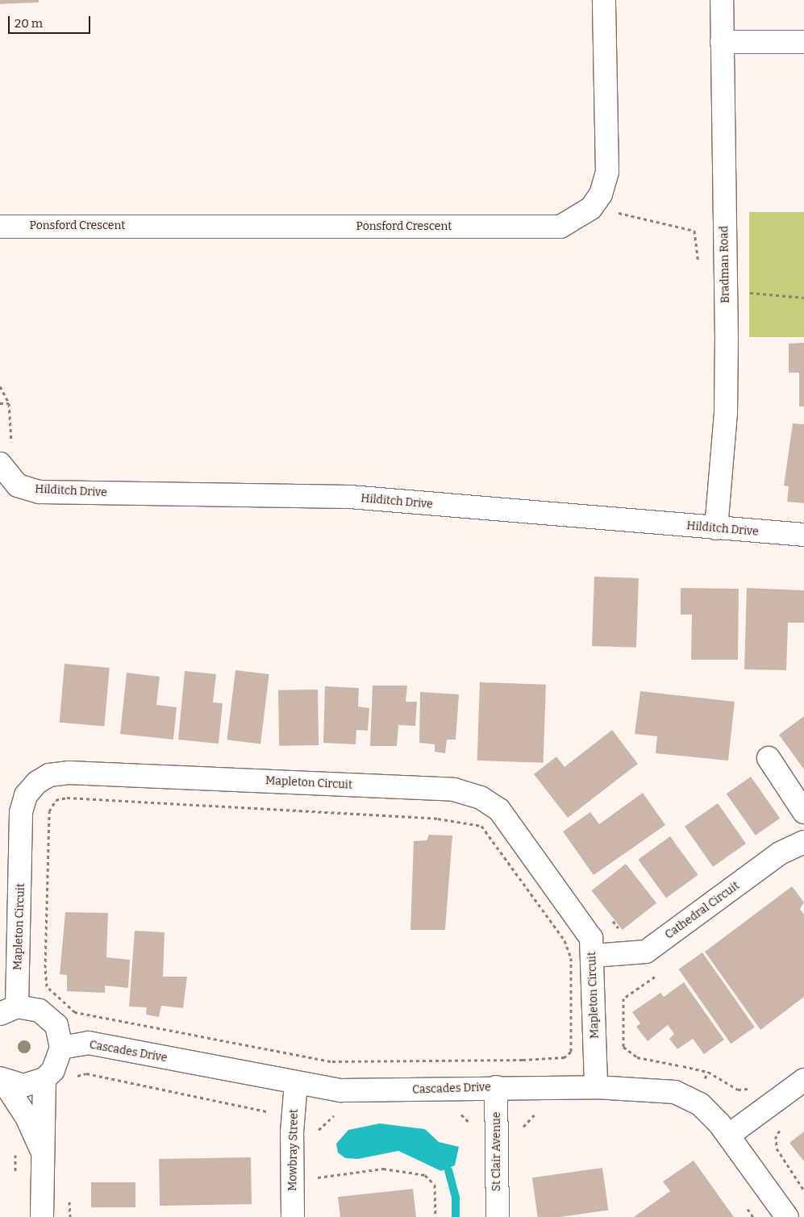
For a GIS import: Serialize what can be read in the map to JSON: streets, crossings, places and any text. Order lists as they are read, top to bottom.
{
  "streets": {
    "street": [
      "Ponsford Crescent",
      "Bradman Road",
      "Hilditch Drive",
      "Mapleton Circuit",
      "Cathedral Circuit",
      "Cascades Drive",
      "Mowbray Street",
      "St Clair Avenue"
    ]
  },
  "crossings": [
    ["Bradman Road", "Hilditch Drive"],
    ["Mapleton Circuit", "Cathedral Circuit"],
    ["Mapleton Circuit", "Cascades Drive"],
    ["Cascades Drive", "Mowbray Street"],
    ["Cascades Drive", "St Clair Avenue"]
  ],
  "scale_bar": "20 m"
}
